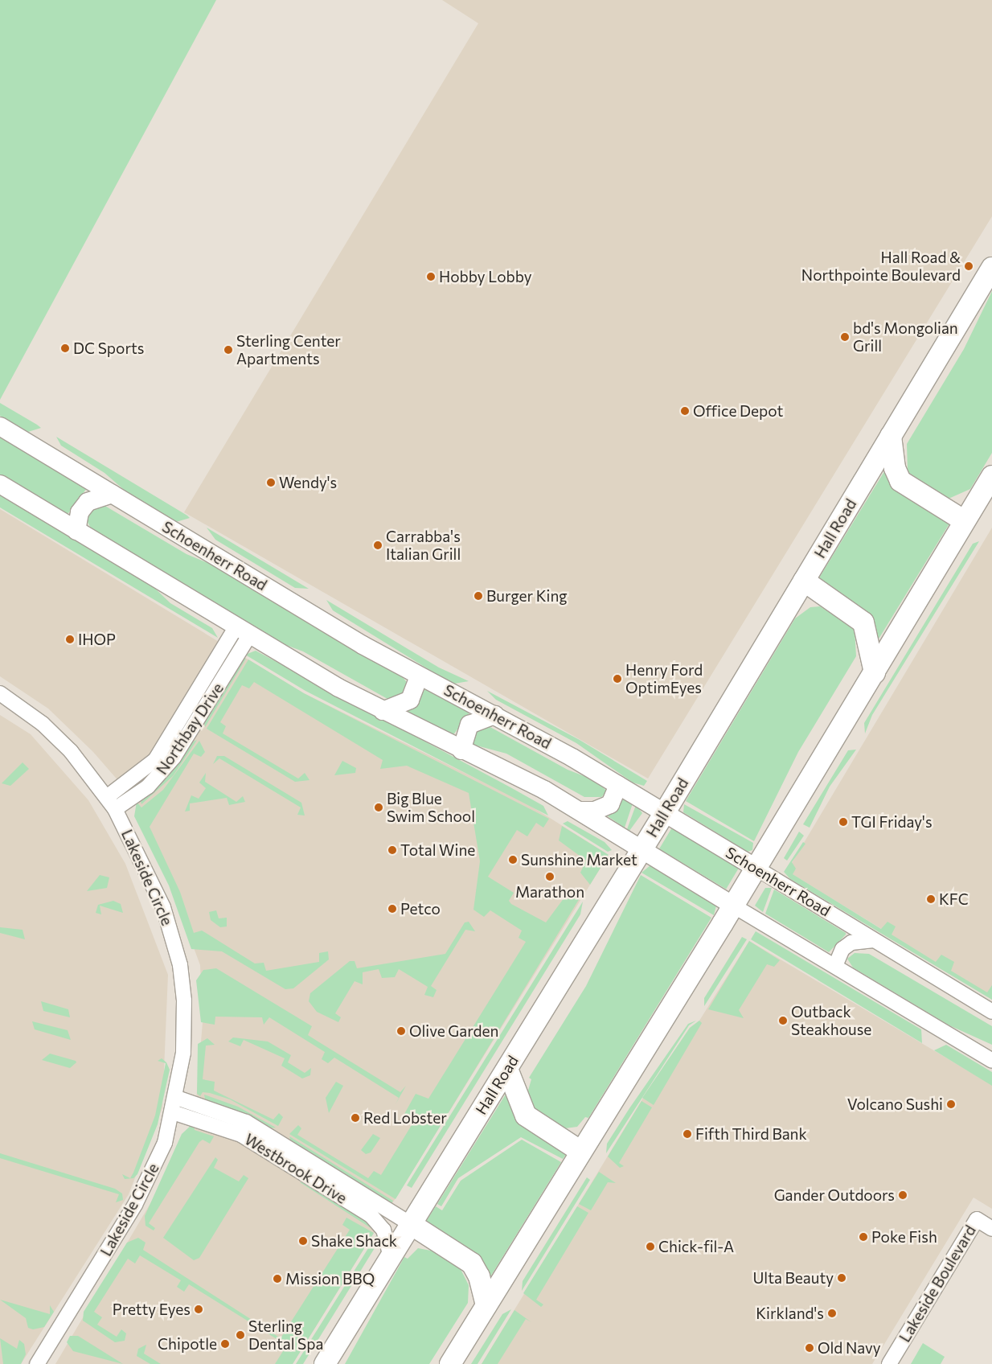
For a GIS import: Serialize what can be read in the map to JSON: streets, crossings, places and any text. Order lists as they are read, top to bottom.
{
  "streets": {
    "highway": ["Hall Road"],
    "main road": ["Schoenherr Road"],
    "street": [
      "Northbay Drive",
      "Lakeside Circle",
      "Westbrook Drive",
      "Lakeside Boulevard"
    ]
  },
  "crossings": [
    ["Hall Road", "Schoenherr Road"],
    ["Hall Road", "Westbrook Drive"],
    ["Northbay Drive", "Lakeside Circle"],
    ["Lakeside Circle", "Westbrook Drive"]
  ],
  "places": [
    "Hall Road & Northpointe Boulevard",
    "Hobby Lobby",
    "bd's Mongolian Grill",
    "DC Sports",
    "Sterling Center Apartments",
    "Office Depot",
    "Wendy's",
    "Carrabba's Italian Grill",
    "Burger King",
    "IHOP",
    "Henry Ford OptimEyes",
    "Big Blue Swim School",
    "TGI Friday's",
    "Total Wine",
    "Sunshine Market",
    "Marathon",
    "KFC",
    "Petco",
    "Outback Steakhouse",
    "Olive Garden",
    "Volcano Sushi",
    "Red Lobster",
    "Fifth Third Bank",
    "Gander Outdoors",
    "Poke Fish",
    "Shake Shack",
    "Chick-fil-A",
    "Ulta Beauty",
    "Mission BBQ",
    "Pretty Eyes",
    "Kirkland's",
    "Sterling Dental Spa",
    "Chipotle",
    "Old Navy"
  ]
}
